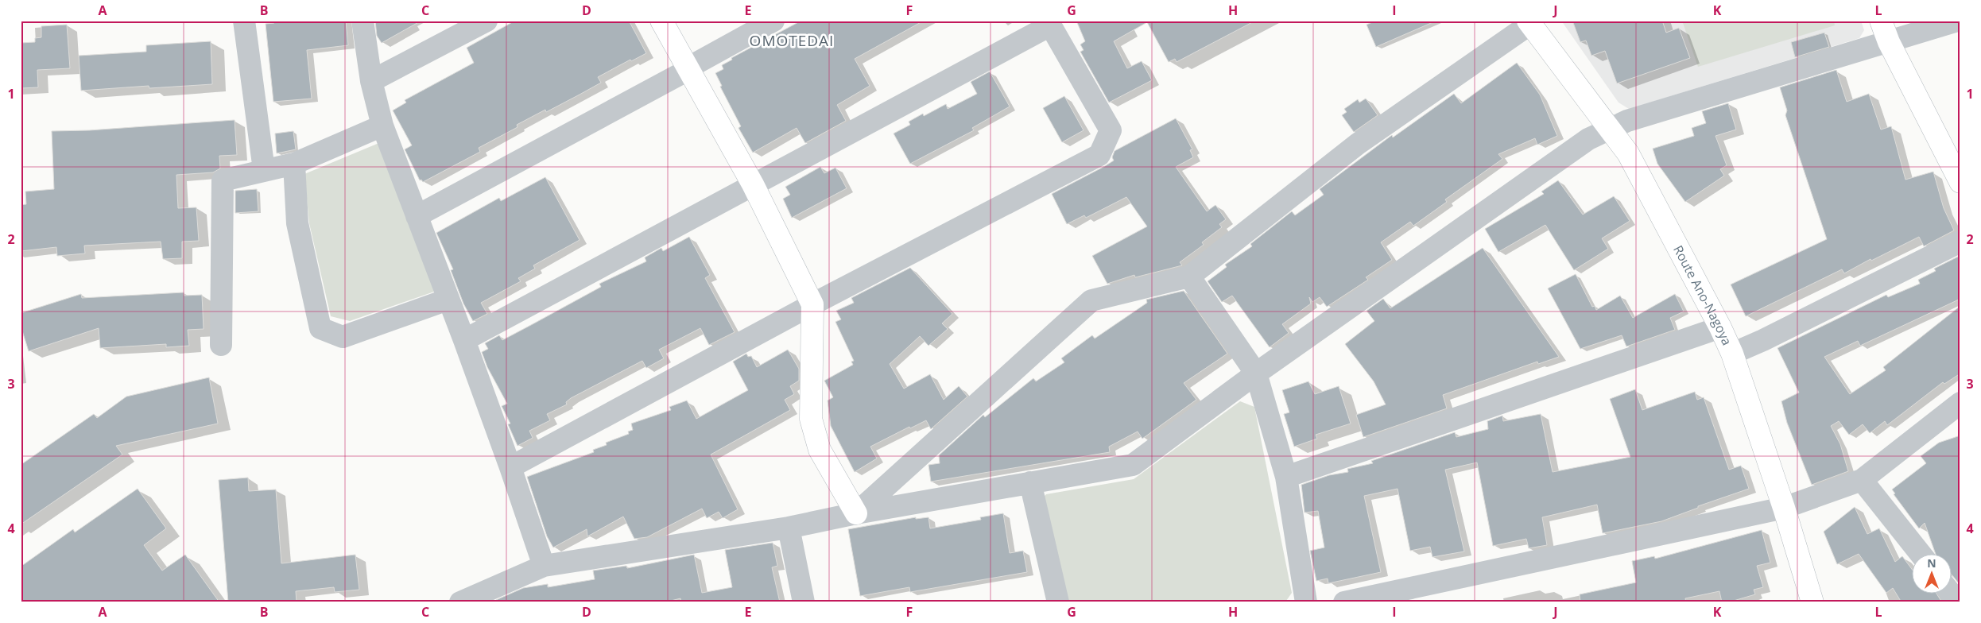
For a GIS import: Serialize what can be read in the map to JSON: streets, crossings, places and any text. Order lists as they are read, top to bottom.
{
  "streets": {
    "street": ["Route Ano-Nagoya"]
  },
  "districts": ["OMOTEDAI"],
  "north": "top",
  "grid": {
    "columns": [
      "A",
      "B",
      "C",
      "D",
      "E",
      "F",
      "G",
      "H",
      "I",
      "J",
      "K",
      "L"
    ],
    "rows": [
      "1",
      "2",
      "3",
      "4"
    ]
  }
}
